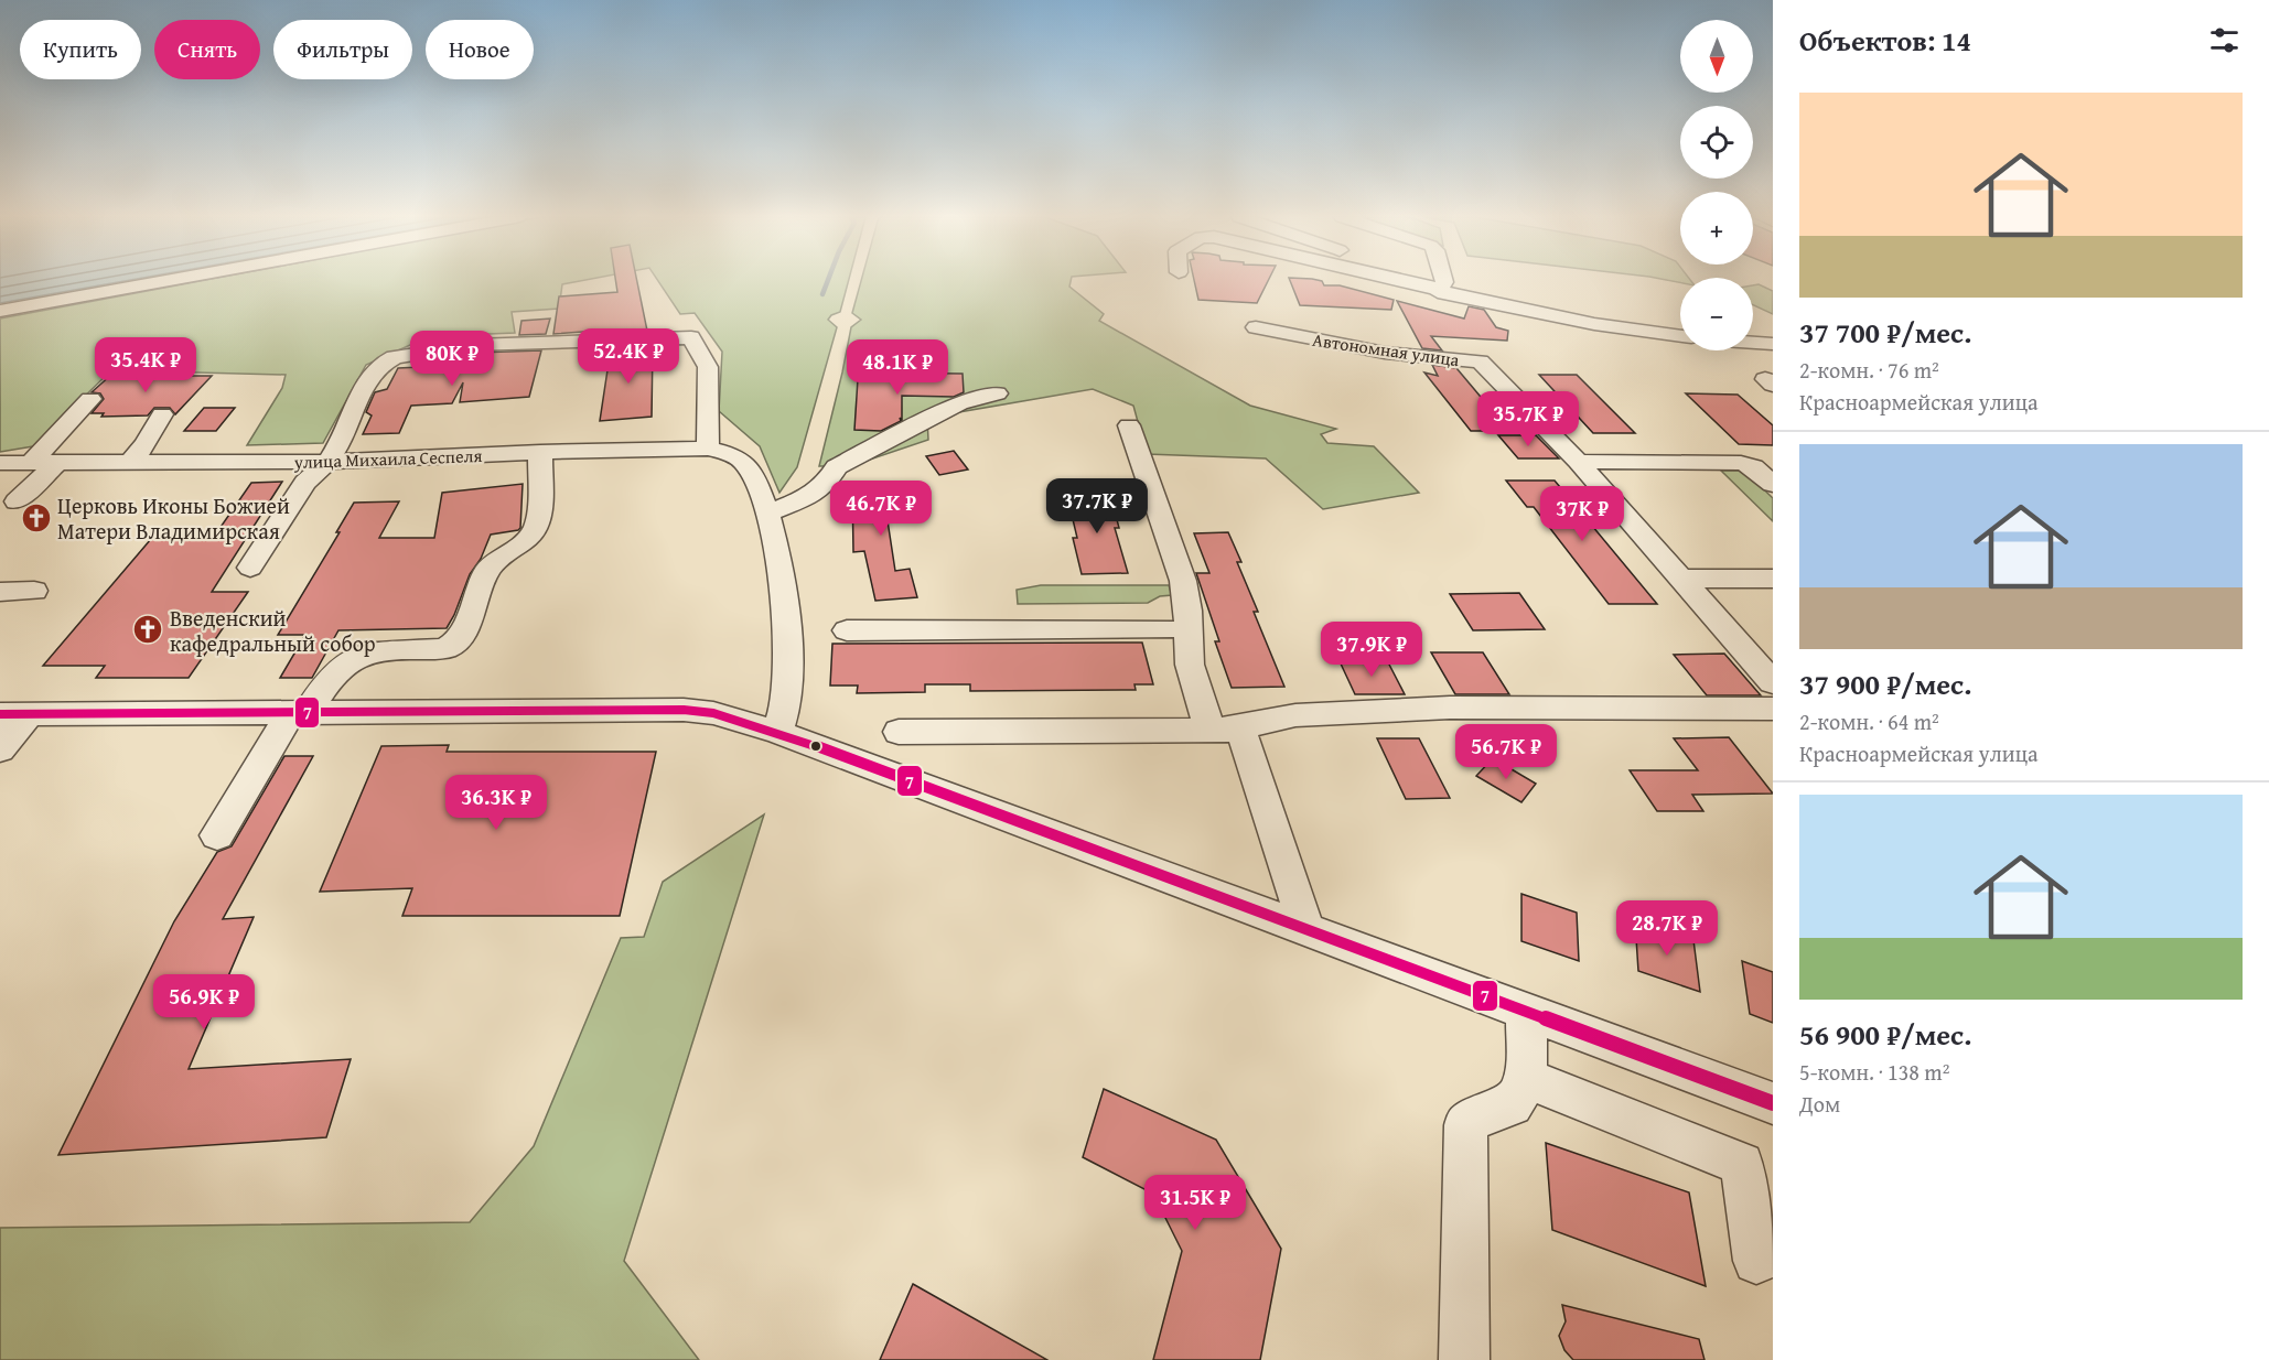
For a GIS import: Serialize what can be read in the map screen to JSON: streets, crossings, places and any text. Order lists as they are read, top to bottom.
{
  "streets": {
    "street": ["Автономная улица", "улица Михаила Сеспеля"]
  },
  "places": {
    "church": ["Церковь Иконы Божией Матери Владимирская", "Введенский кафедральный собор"]
  },
  "lines": ["transit line 7"],
  "north": "bottom",
  "page": {
    "heading": "Объектов: 14",
    "map_buttons": ["+", "−"],
    "chip": [
      "Купить",
      "Снять",
      "Фильтры",
      "Новое"
    ],
    "list": [
      {
        "name": "37 700 ₽/мес.",
        "note": "2-комн. · 76 m² · Красноармейская улица"
      },
      {
        "name": "37 900 ₽/мес.",
        "note": "2-комн. · 64 m² · Красноармейская улица"
      },
      {
        "name": "56 900 ₽/мес.",
        "note": "5-комн. · 138 m² · Дом"
      }
    ],
    "price": [
      "52.4K ₽",
      "80K ₽",
      "35.4K ₽",
      "48.1K ₽",
      "35.7K ₽",
      "37.7K ₽",
      "46.7K ₽",
      "37K ₽",
      "37.9K ₽",
      "56.7K ₽",
      "36.3K ₽",
      "28.7K ₽",
      "56.9K ₽",
      "31.5K ₽"
    ]
  }
}
